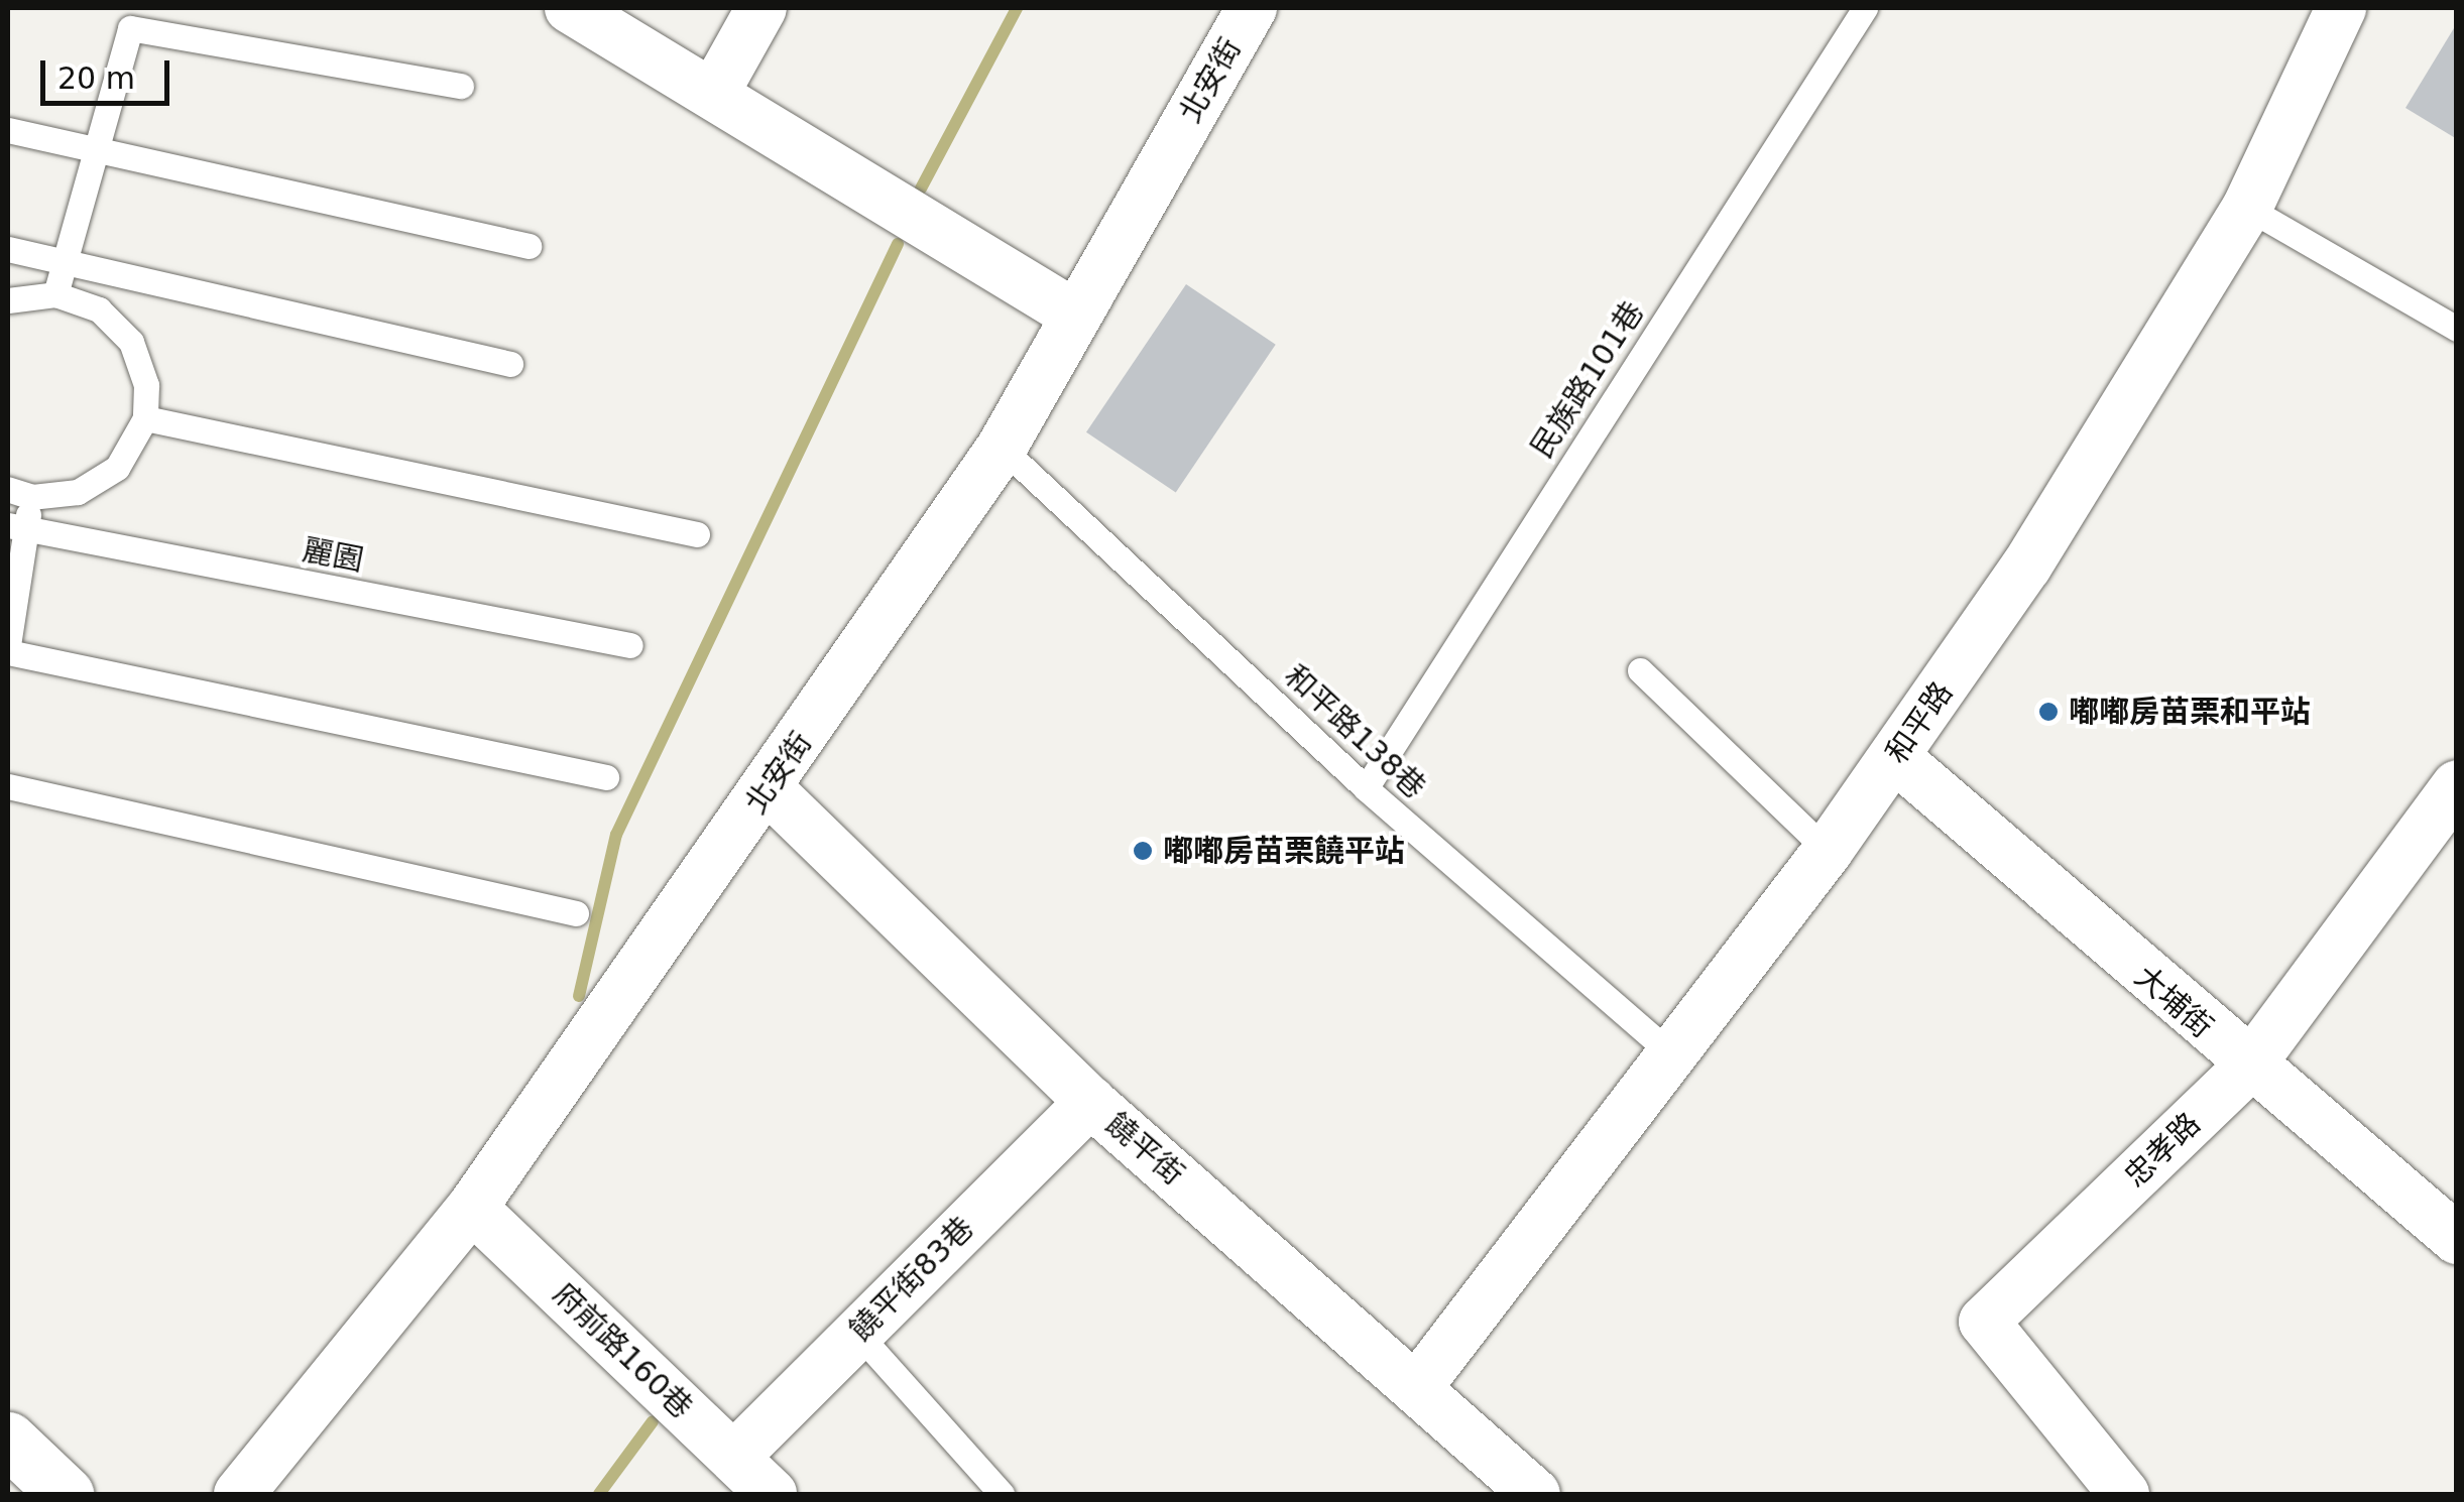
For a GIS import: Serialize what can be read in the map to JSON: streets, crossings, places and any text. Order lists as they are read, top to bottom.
{
  "streets": {
    "street": [
      "北安街",
      "和平路",
      "大埔街",
      "饒平街",
      "忠孝路",
      "饒平街83巷",
      "府前路160巷"
    ],
    "lane": ["民族路101巷", "麗園", "和平路138巷"]
  },
  "crossings": [
    ["北安街", "和平路138巷"],
    ["北安街", "饒平街"],
    ["北安街", "府前路160巷"],
    ["民族路101巷", "和平路138巷"],
    ["和平路", "和平路138巷"],
    ["和平路", "大埔街"],
    ["和平路", "饒平街"],
    ["大埔街", "忠孝路"],
    ["饒平街", "饒平街83巷"],
    ["饒平街83巷", "府前路160巷"]
  ],
  "places": ["嘟嘟房苗栗和平站", "嘟嘟房苗栗饒平站"],
  "scale_bar": "20 m"
}
